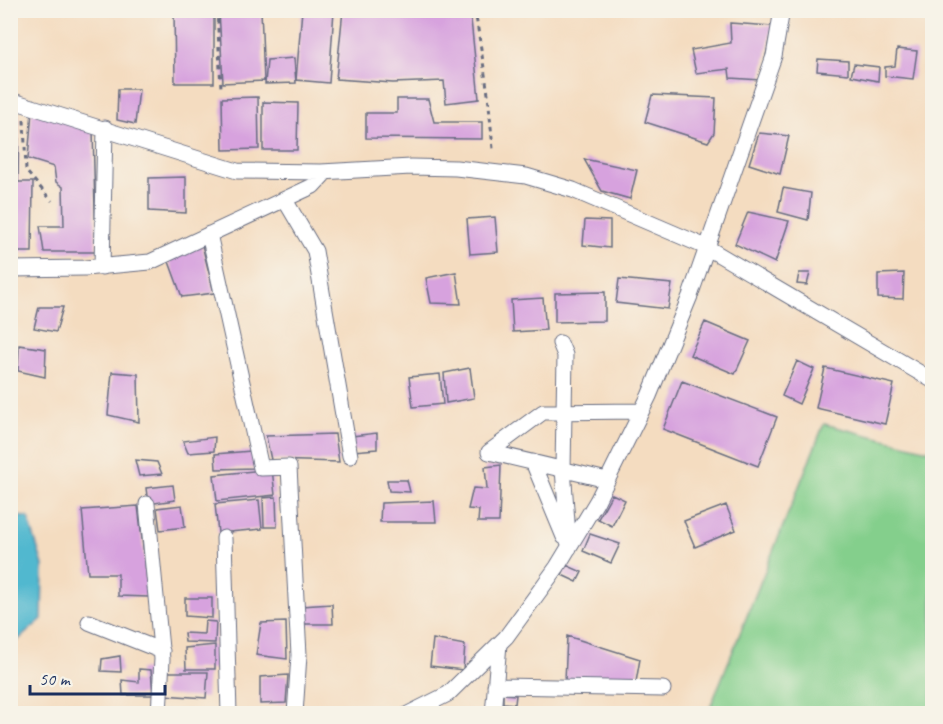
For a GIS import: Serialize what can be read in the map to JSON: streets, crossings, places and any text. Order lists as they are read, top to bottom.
{
  "scale_bar": "50 m"
}
